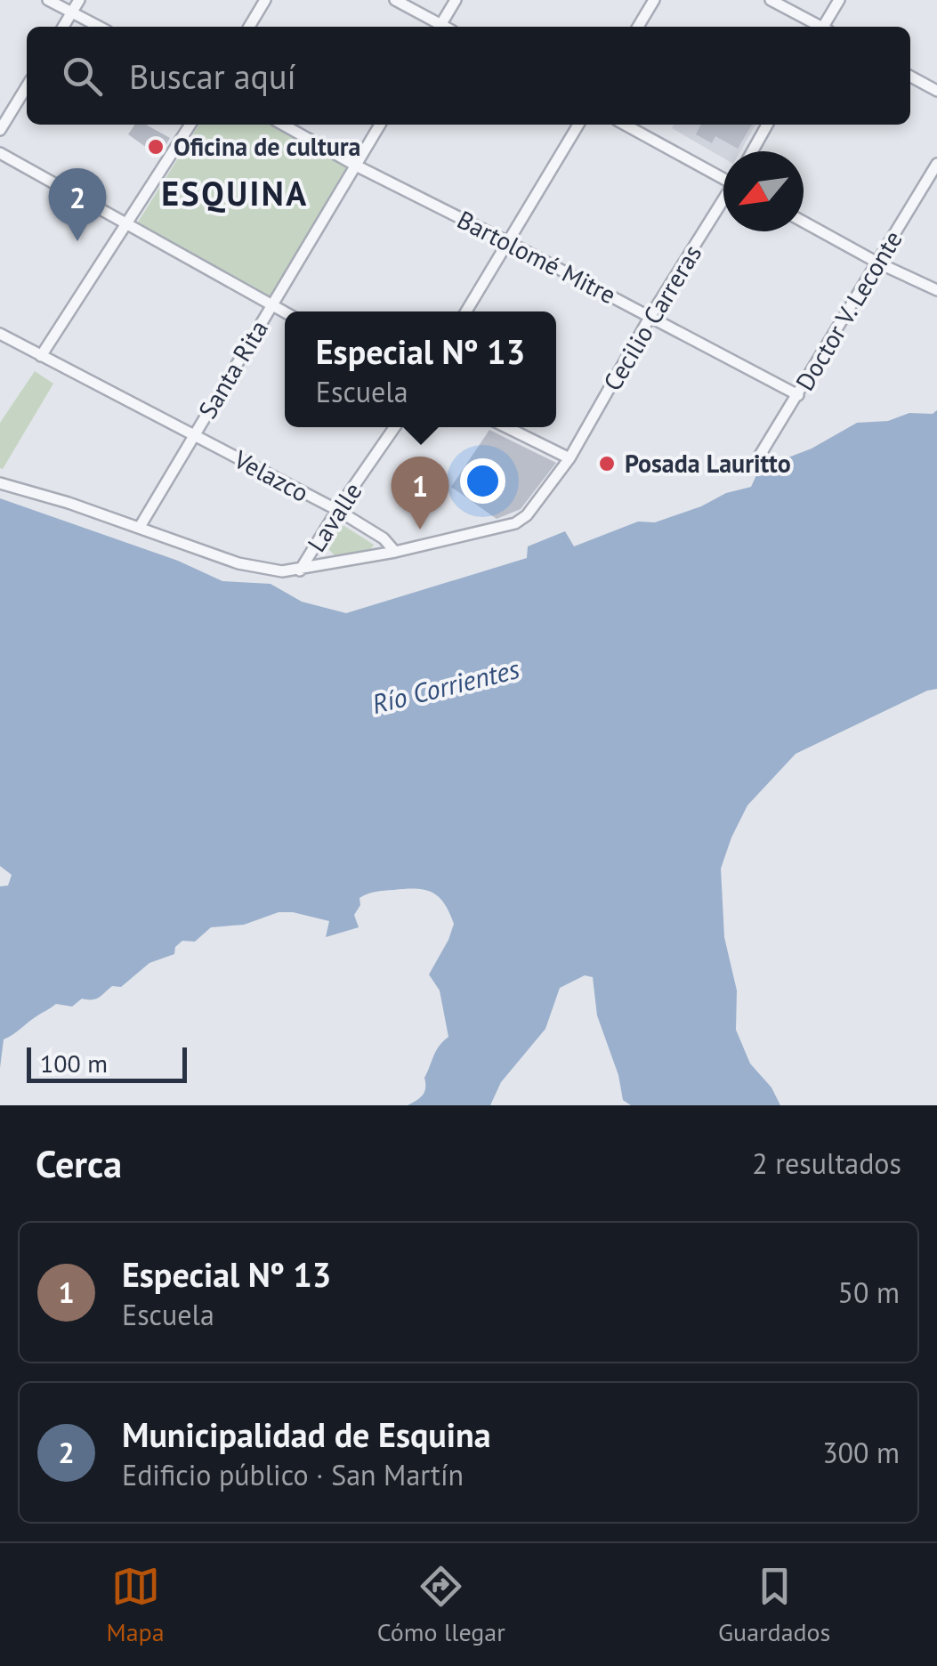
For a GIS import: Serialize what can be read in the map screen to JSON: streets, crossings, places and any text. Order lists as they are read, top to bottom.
{
  "streets": {
    "street": [
      "Bartolomé Mitre",
      "Doctor V. Leconte",
      "Cecilio Carreras",
      "Santa Rita",
      "Velazco",
      "Lavalle"
    ]
  },
  "crossings": [
    ["Bartolomé Mitre", "Doctor V. Leconte"],
    ["Bartolomé Mitre", "Cecilio Carreras"],
    ["Bartolomé Mitre", "Santa Rita"],
    ["Cecilio Carreras", "Santa Rita"],
    ["Cecilio Carreras", "Velazco"],
    ["Cecilio Carreras", "Lavalle"],
    ["Santa Rita", "Velazco"],
    ["Velazco", "Lavalle"]
  ],
  "districts": ["ESQUINA"],
  "water": ["Río Corrientes"],
  "places": ["Oficina de cultura", "Posada Lauritto"],
  "scale_bar": "100 m",
  "north": "bottom left",
  "page": {
    "search": "Buscar aquí",
    "pins": ["2", "1"],
    "popup": ["Especial Nº 13", "Escuela"],
    "scale": "100 m",
    "heading": ["Cerca", "2 resultados"],
    "list": [
      {
        "mark": "1",
        "name": "Especial Nº 13",
        "note": "Escuela",
        "value": "50 m"
      },
      {
        "mark": "2",
        "name": "Municipalidad de Esquina",
        "note": "Edificio público · San Martín",
        "value": "300 m"
      }
    ],
    "nav": ["Mapa", "Cómo llegar", "Guardados"]
  }
}
